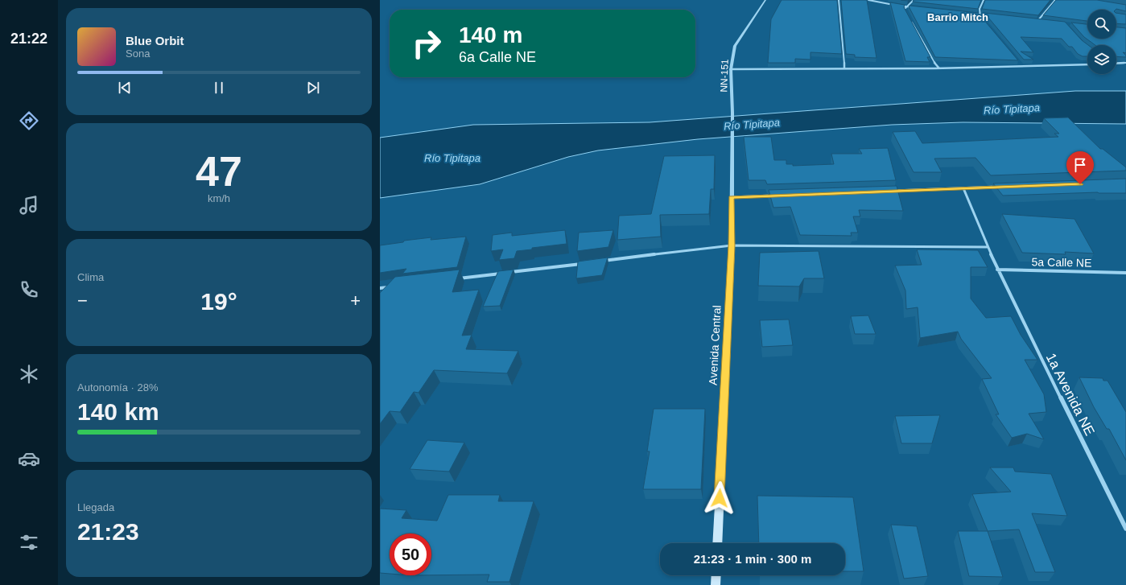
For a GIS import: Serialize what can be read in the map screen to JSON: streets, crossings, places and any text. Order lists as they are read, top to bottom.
{
  "streets": {
    "main road": ["NN-151", "Avenida Central"],
    "street": ["5a Calle NE", "1a Avenida NE"]
  },
  "crossings": [
    ["NN-151", "Avenida Central"],
    ["5a Calle NE", "1a Avenida NE"]
  ],
  "districts": ["Barrio Mitch"],
  "water": ["Río Tipitapa"],
  "page": {
    "tabs": "21:22",
    "turn": ["140 m", "6a Calle NE"],
    "song": ["Blue Orbit", "Sona"],
    "tile": [
      ["47", "km/h"],
      "Clima",
      ["Autonomía · 28%", "140 km"],
      ["Llegada", "21:23"]
    ],
    "heat": ["−", "19°", "+"],
    "limit": "50",
    "trip": "21:23 · 1 min · 300 m"
  }
}
